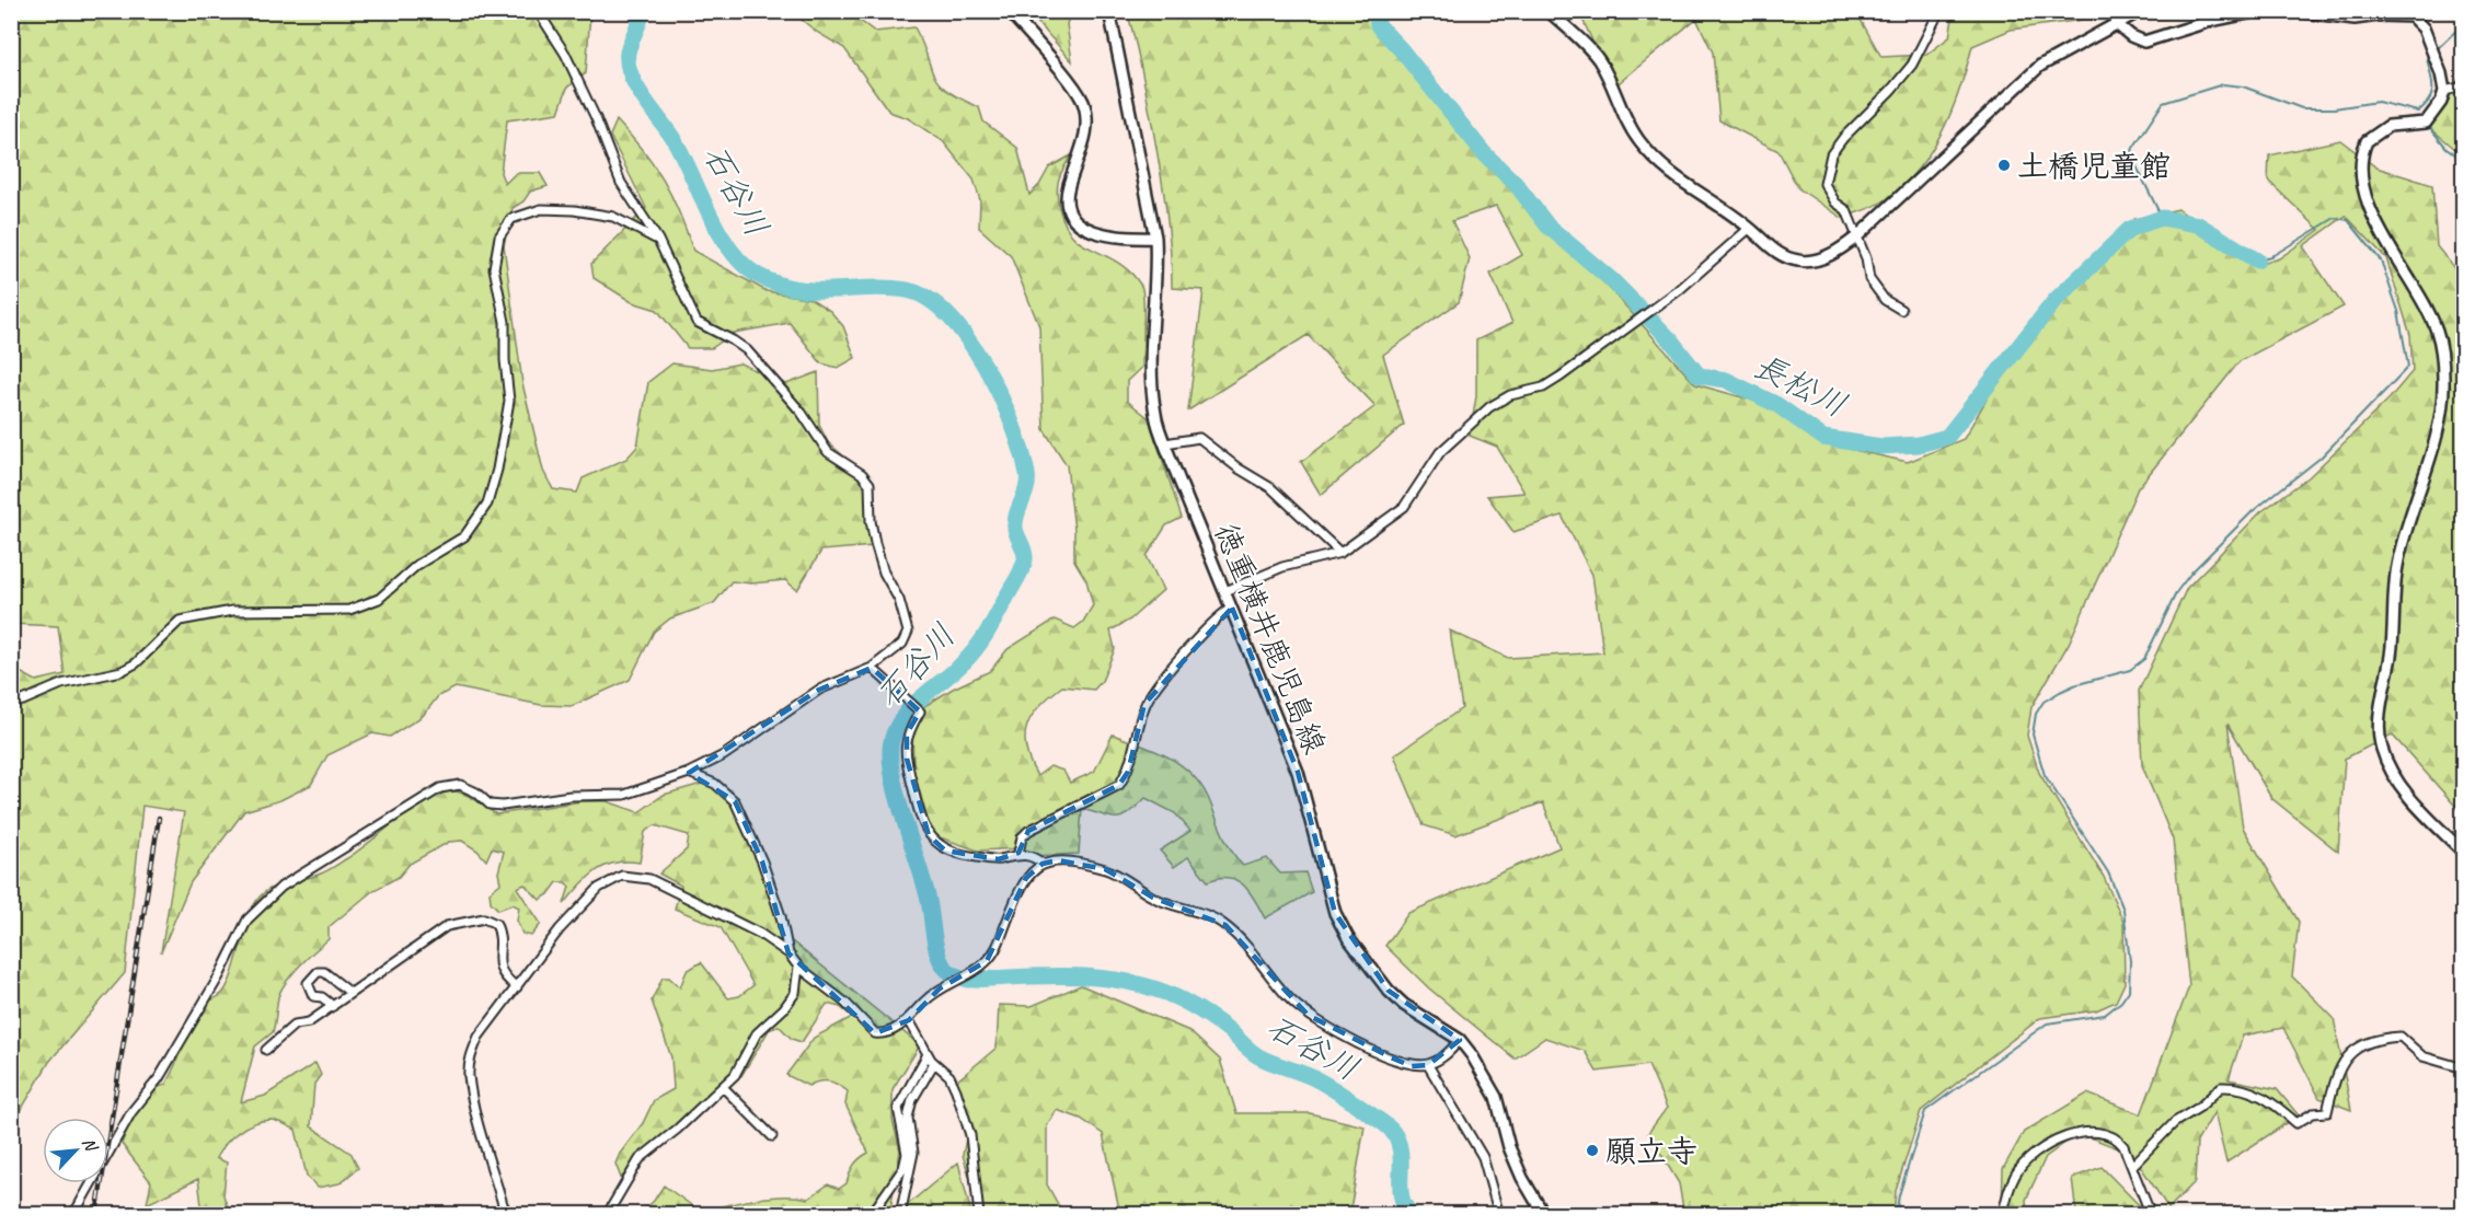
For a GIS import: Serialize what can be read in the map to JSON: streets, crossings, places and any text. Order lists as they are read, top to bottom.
{
  "streets": {
    "street": ["徳重横井鹿児島線"]
  },
  "water": ["石谷川", "長松川"],
  "places": ["土橋児童館", "願立寺"],
  "north": "top right"
}
